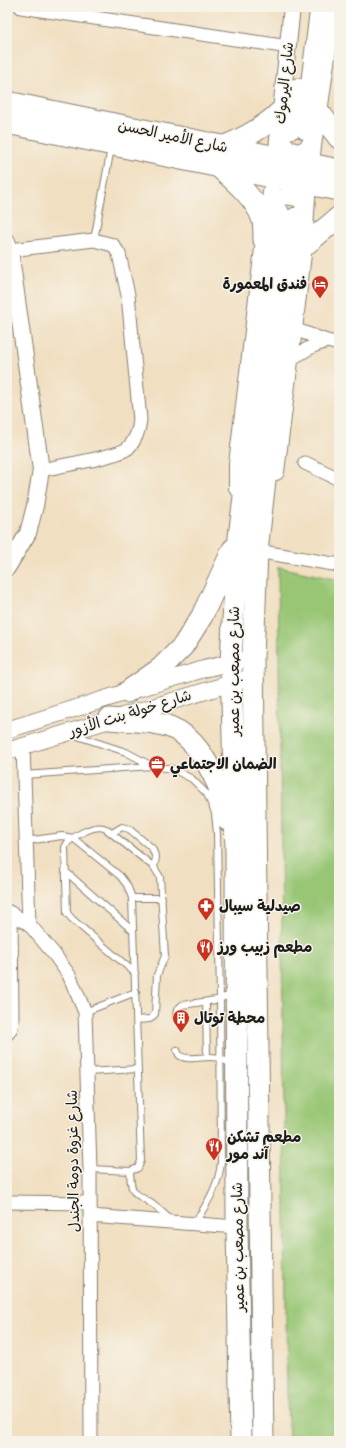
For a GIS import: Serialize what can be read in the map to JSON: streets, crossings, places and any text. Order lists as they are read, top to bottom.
{
  "streets": {
    "highway": ["شارع اليرموك", "شارع الأمير الحسن", "شارع مصعب بن عمير"],
    "street": ["شارع خولة بنت الأزور", "شارع غزوة دومة الجندل"]
  },
  "crossings": [
    ["شارع اليرموك", "شارع الأمير الحسن"],
    ["شارع اليرموك", "شارع مصعب بن عمير"],
    ["شارع الأمير الحسن", "شارع مصعب بن عمير"],
    ["شارع مصعب بن عمير", "شارع خولة بنت الأزور"]
  ],
  "places": {
    "hotel": ["فندق المعمورة"],
    "office": ["الضمان الاجتماعي"],
    "pharmacy": ["صيدلية سيبال"],
    "restaurant": ["مطعم زبيب ورز", "مطعم تشكن آند مور"],
    "building": ["محطة توتال"]
  }
}
